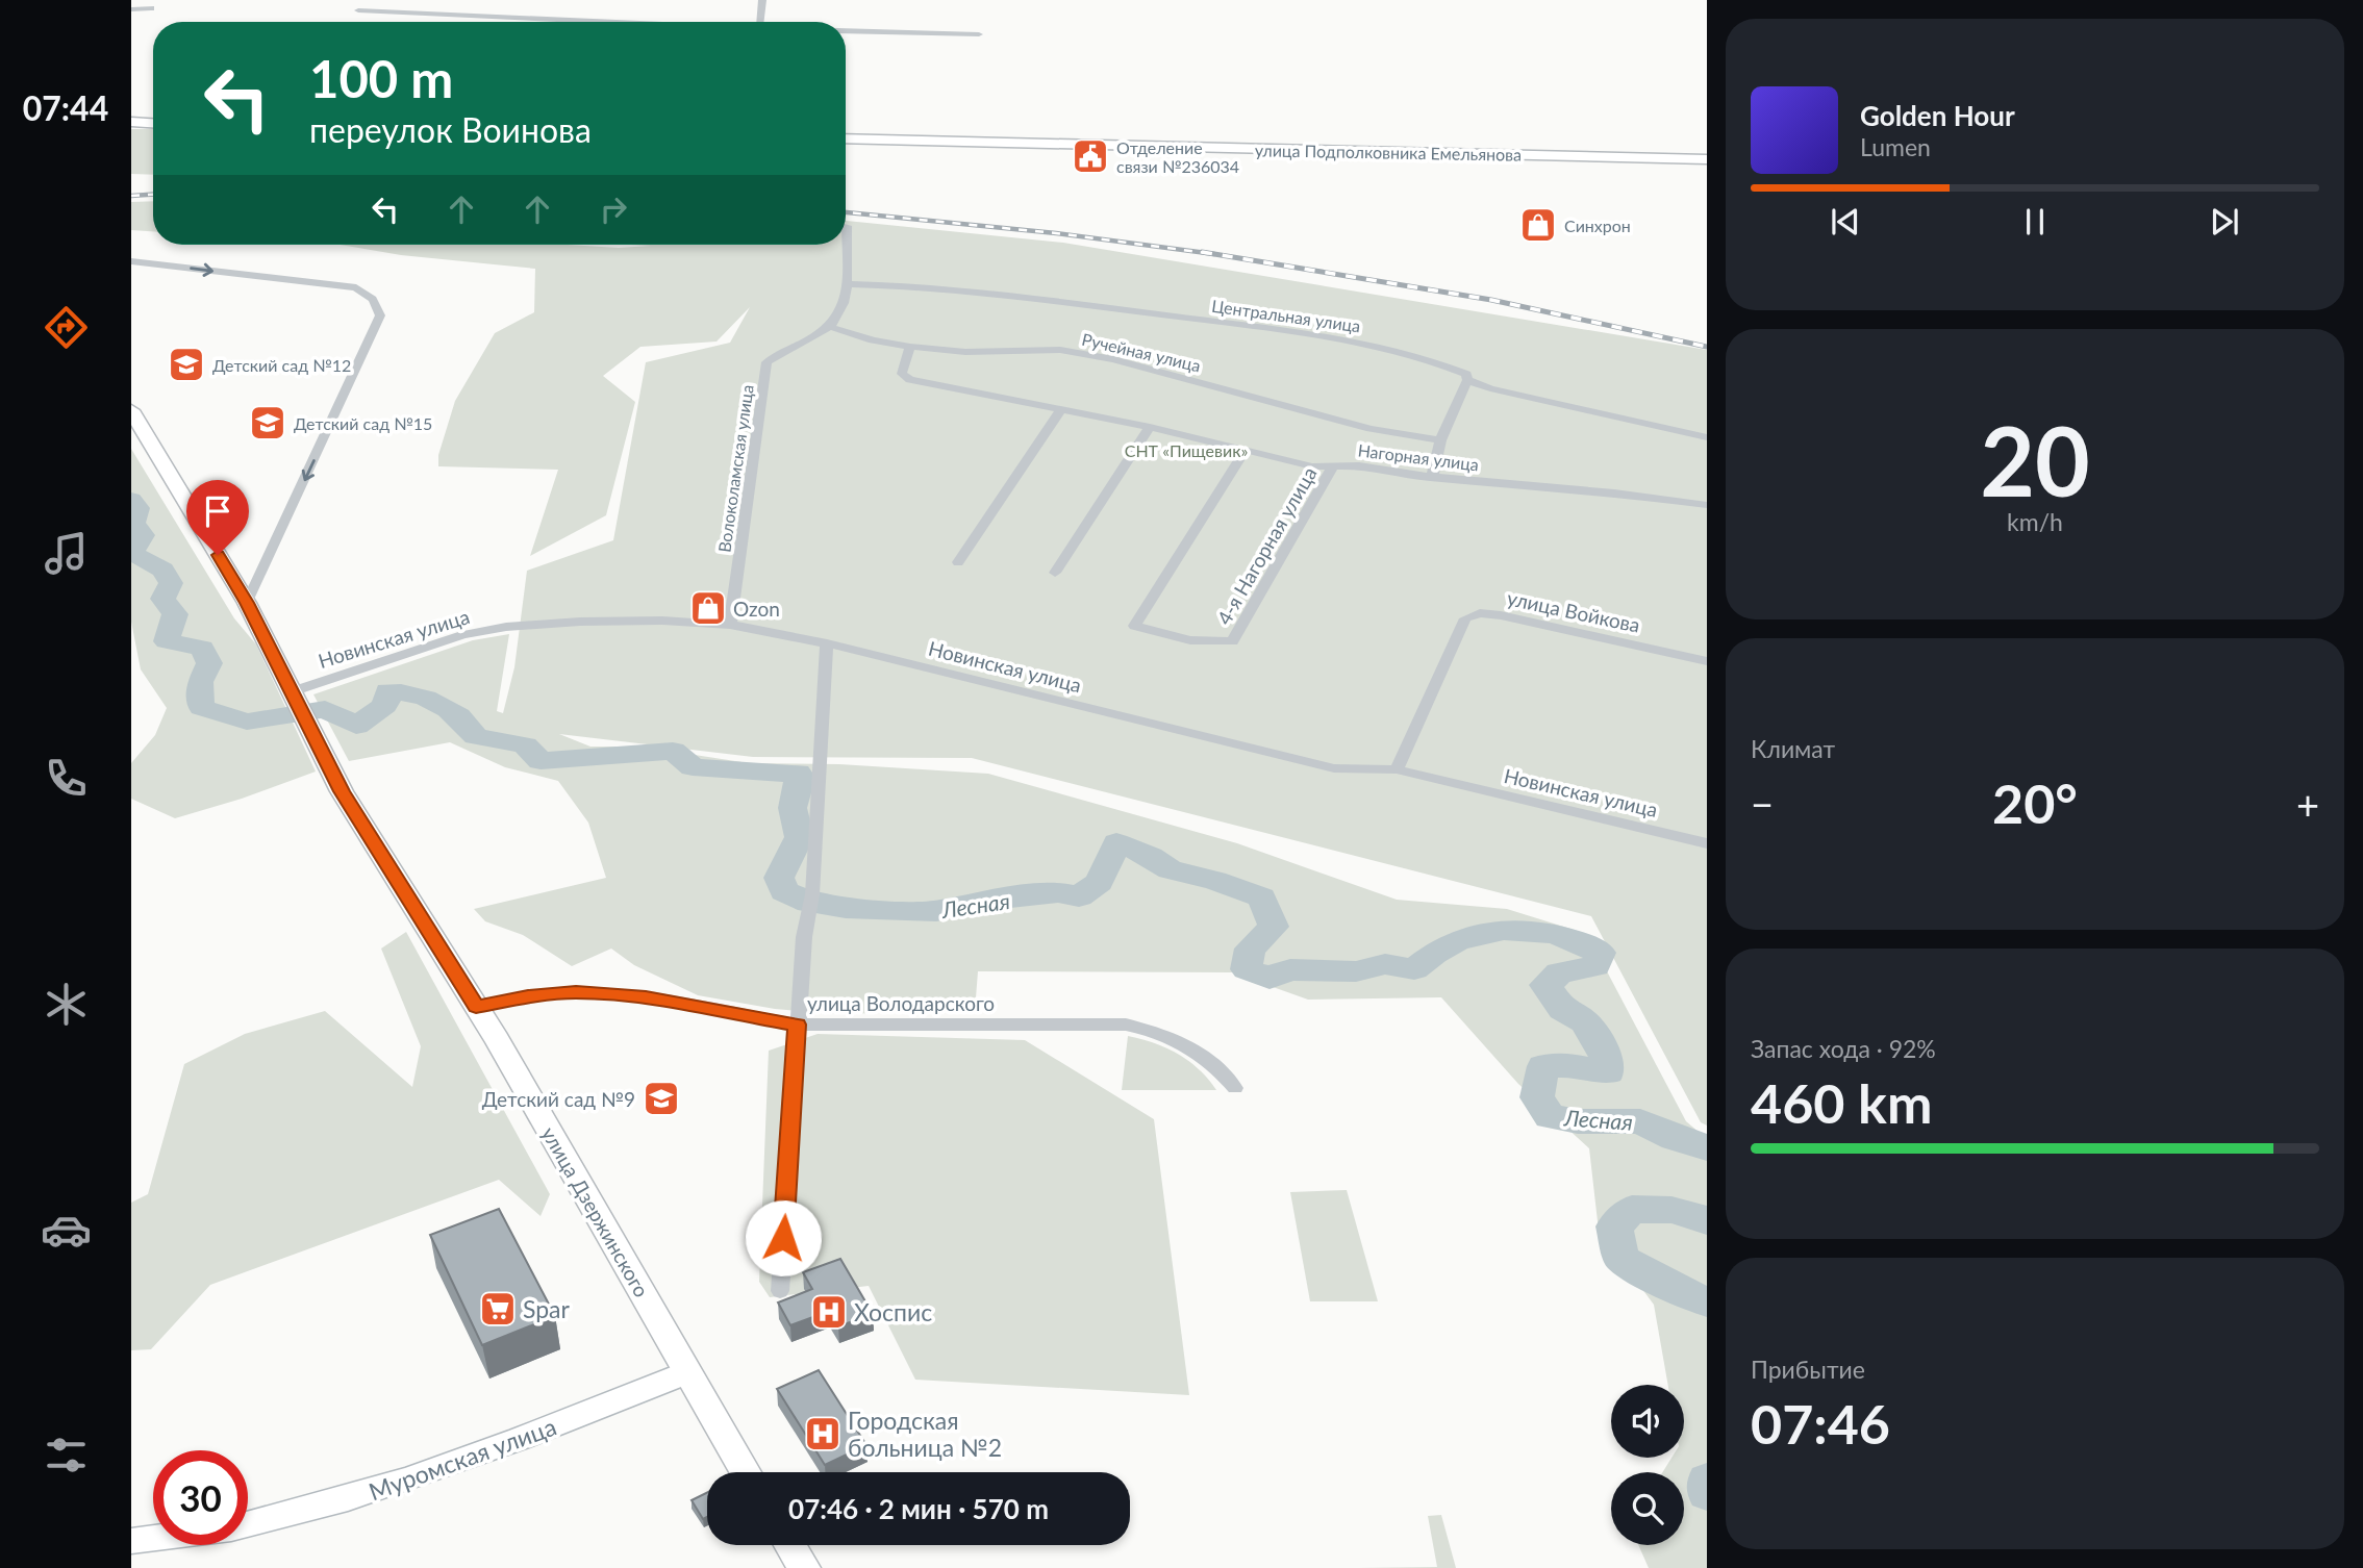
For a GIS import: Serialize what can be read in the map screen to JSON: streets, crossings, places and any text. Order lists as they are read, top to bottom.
{
  "streets": {
    "main road": ["улица Подполковника Емельянова", "улица Дзержинского", "Муромская улица"],
    "street": [
      "Центральная улица",
      "Ручейная улица",
      "Нагорная улица",
      "Волоколамская улица",
      "4-я Нагорная улица",
      "улица Войкова",
      "Новинская улица",
      "улица Володарского"
    ]
  },
  "crossings": [
    ["Ручейная улица", "Нагорная улица"],
    ["Ручейная улица", "Волоколамская улица"],
    ["Нагорная улица", "4-я Нагорная улица"],
    ["Волоколамская улица", "Новинская улица"],
    ["улица Войкова", "Новинская улица"],
    ["Новинская улица", "улица Володарского"],
    ["Новинская улица", "улица Дзержинского"],
    ["улица Дзержинского", "Муромская улица"]
  ],
  "water": ["Лесная"],
  "parks": ["СНТ «Пищевик»"],
  "places": {
    "public building": ["Отделение связи №236034"],
    "shop": ["Синхрон", "Ozon"],
    "school or university": ["Детский сад №12", "Детский сад №15", "Детский сад №9"],
    "supermarket": ["Spar"],
    "hospital": ["Хоспис", "Городская больница №2"]
  },
  "page": {
    "tabs": "07:44",
    "turn": ["100 m", "переулок Воинова"],
    "song": ["Golden Hour", "Lumen"],
    "tile": [
      ["20", "km/h"],
      "Климат",
      ["Запас хода · 92%", "460 km"],
      ["Прибытие", "07:46"]
    ],
    "heat": ["−", "20°", "+"],
    "limit": "30",
    "trip": "07:46 · 2 мин · 570 m"
  }
}
